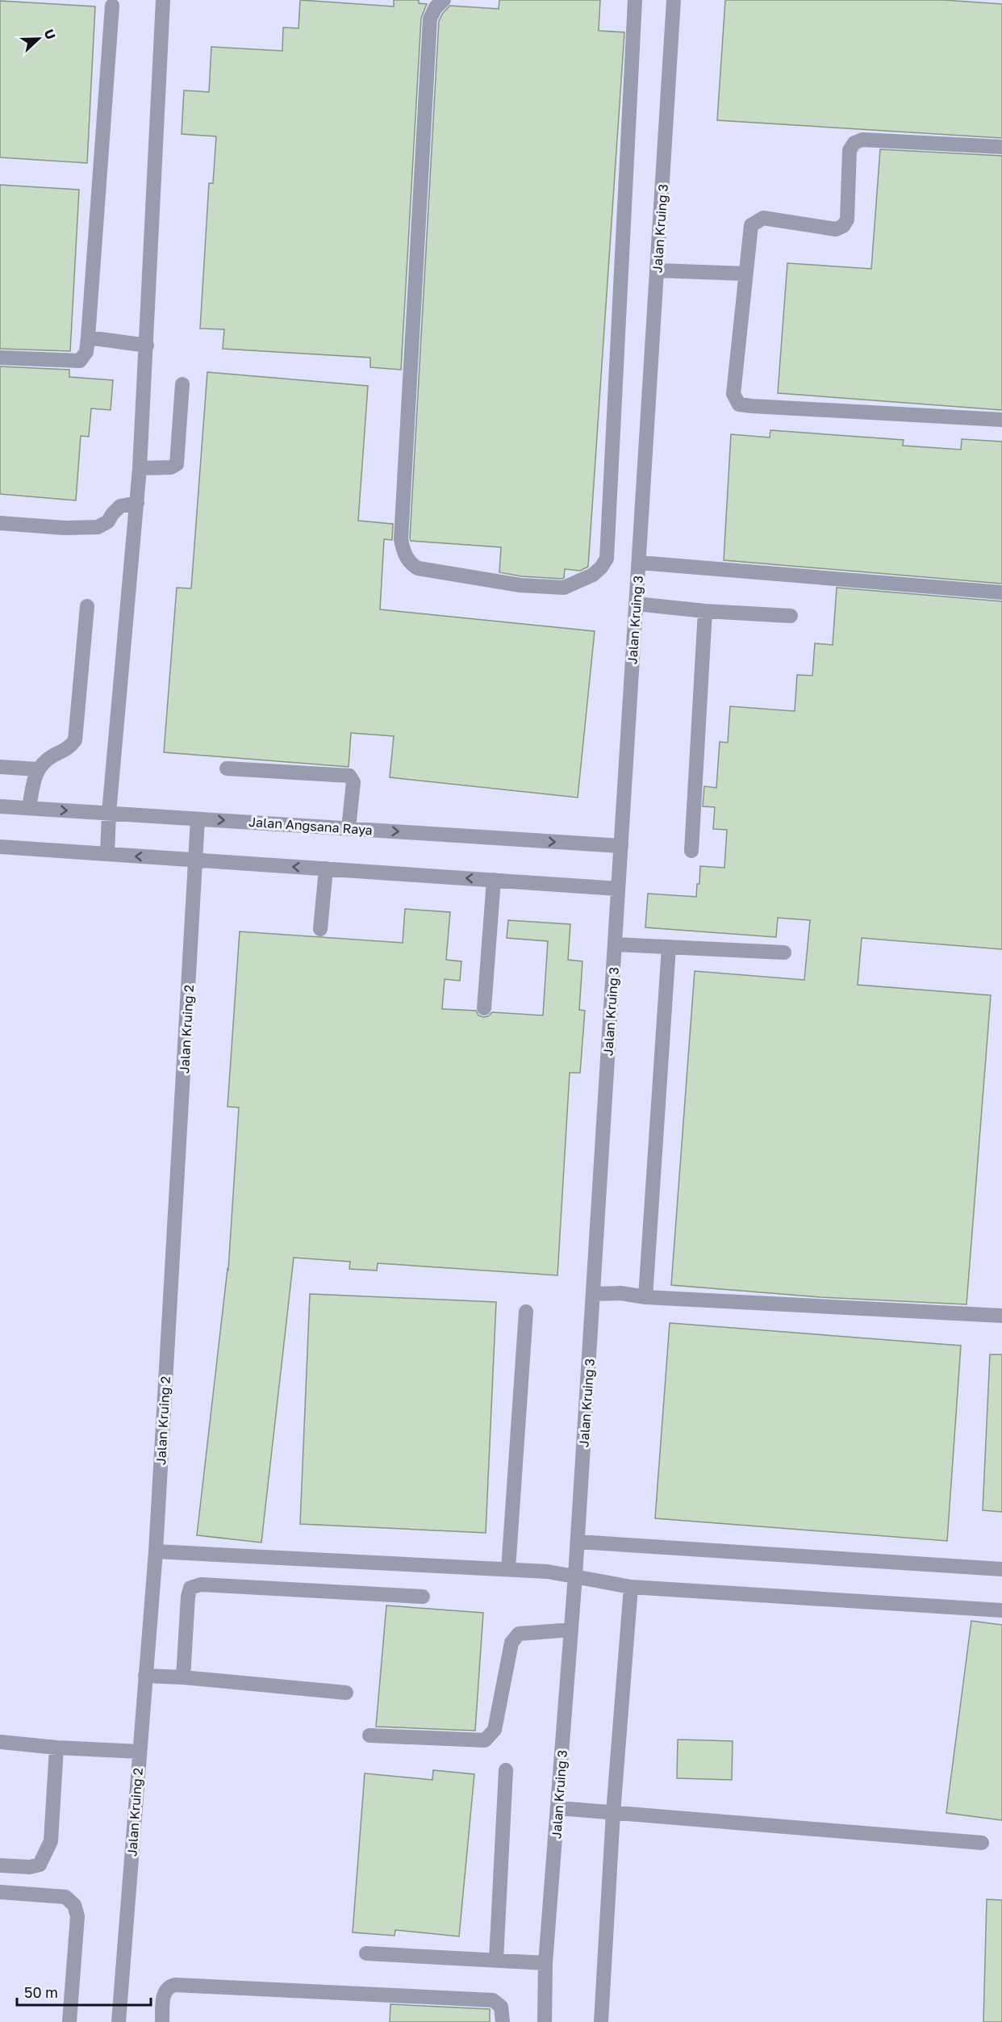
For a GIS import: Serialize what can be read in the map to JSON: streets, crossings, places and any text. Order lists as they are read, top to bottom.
{
  "streets": {
    "street": ["Jalan Kruing 3", "Jalan Angsana Raya", "Jalan Kruing 2"]
  },
  "crossings": [
    ["Jalan Kruing 3", "Jalan Angsana Raya"],
    ["Jalan Angsana Raya", "Jalan Kruing 2"]
  ],
  "scale_bar": "50 m",
  "north": "right"
}
